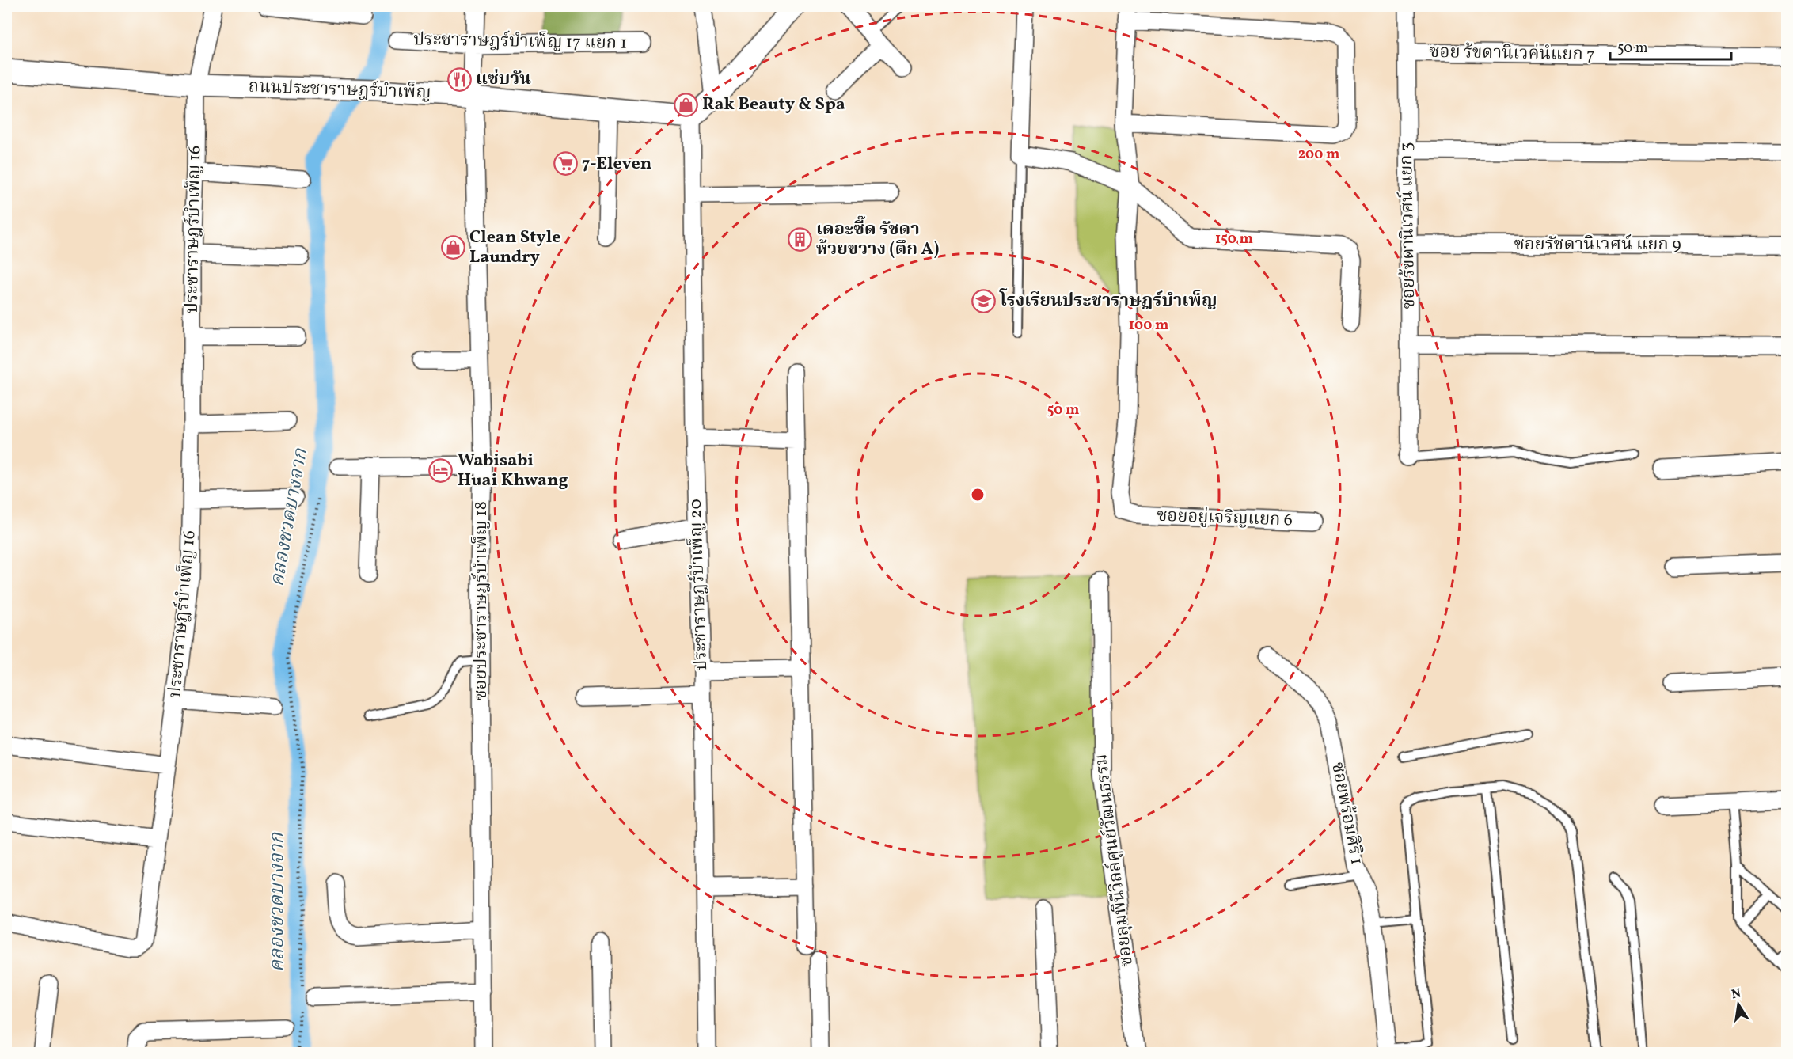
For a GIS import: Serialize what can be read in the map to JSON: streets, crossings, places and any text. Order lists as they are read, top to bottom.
{
  "streets": {
    "street": [
      "ประชาราษฎร์บำเพ็ญ 17 แยก 1",
      "ซอย ร้ขดานิเวค่นํแยก 7",
      "ถนนประชาราษฎร์บำเพ็ญ",
      "ซอยร้ขดานิเวศน์ แยก 3",
      "ประชาราษฎร์บำเพ็ญ 16",
      "ซอยรัชดานิเวศน์ แยก 9",
      "ซอยอยู่เจริญแยก 6",
      "ประชาราษฎร์บำเพ็ญ 20",
      "ซอยประชาราษฎร์บำเพ็ญ 18",
      "ซอยพร้อมศิริ 1",
      "ซอยลุมพินีวิลล์ศูนย์วัฒนธรรม"
    ]
  },
  "crossings": [
    ["ประชาราษฎร์บำเพ็ญ 17 แยก 1", "ซอยประชาราษฎร์บำเพ็ญ 18"],
    ["ซอย ร้ขดานิเวค่นํแยก 7", "ซอยร้ขดานิเวศน์ แยก 3"],
    ["ถนนประชาราษฎร์บำเพ็ญ", "ประชาราษฎร์บำเพ็ญ 16"],
    ["ถนนประชาราษฎร์บำเพ็ญ", "ประชาราษฎร์บำเพ็ญ 20"],
    ["ถนนประชาราษฎร์บำเพ็ญ", "ซอยประชาราษฎร์บำเพ็ญ 18"],
    ["ซอยร้ขดานิเวศน์ แยก 3", "ซอยรัชดานิเวศน์ แยก 9"]
  ],
  "water": ["คลองชวดบางจาก"],
  "places": {
    "restaurant": ["แซ่บวัน"],
    "shop": ["Rak Beauty & Spa", "Clean Style Laundry"],
    "supermarket": ["7-Eleven"],
    "building": ["เดอะซี๊ด รัชดา ห้วยขวาง (ตึก A)"],
    "school or university": ["โรงเรียนประชาราษฎร์บำเพ็ญ"],
    "hotel": ["Wabisabi Huai Khwang"]
  },
  "scale_bar": "50 m",
  "north": "top",
  "rings": [
    "200 m",
    "150 m",
    "100 m",
    "50 m"
  ]
}
